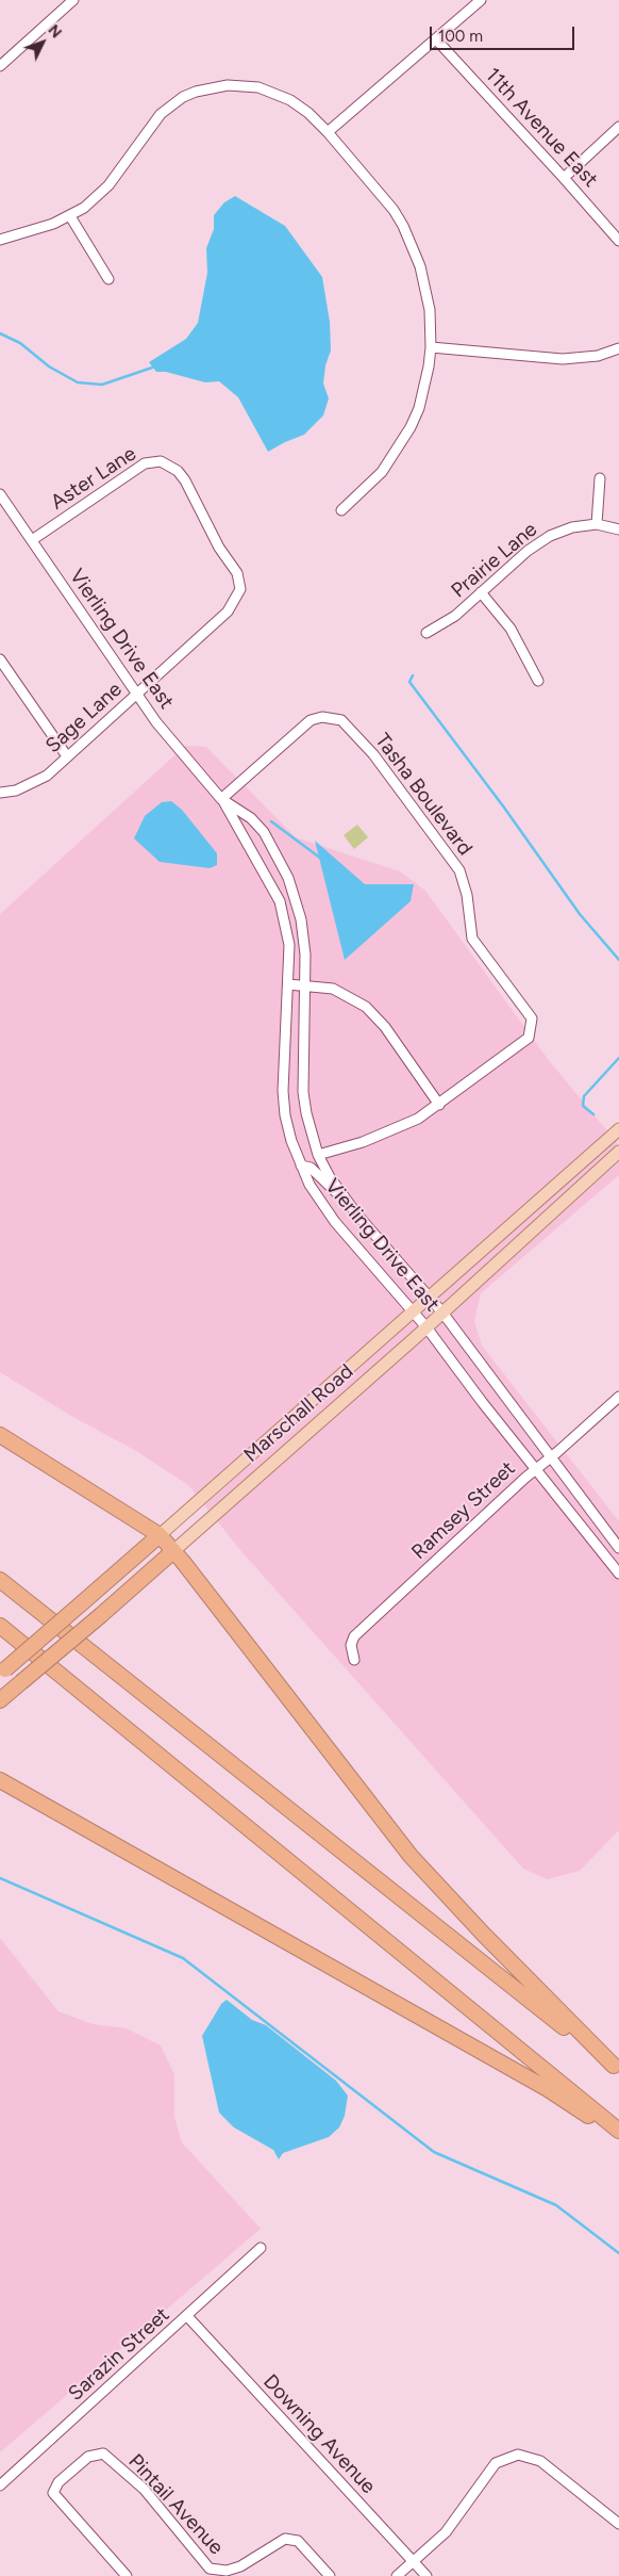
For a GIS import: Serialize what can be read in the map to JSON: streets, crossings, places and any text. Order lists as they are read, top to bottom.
{
  "streets": {
    "highway": ["Marschall Road"],
    "street": [
      "11th Avenue East",
      "Aster Lane",
      "Prairie Lane",
      "Vierling Drive East",
      "Sage Lane",
      "Tasha Boulevard",
      "Ramsey Street",
      "Sarazin Street",
      "Downing Avenue",
      "Pintail Avenue"
    ]
  },
  "crossings": [
    ["Aster Lane", "Vierling Drive East"],
    ["Aster Lane", "Sage Lane"],
    ["Vierling Drive East", "Sage Lane"],
    ["Vierling Drive East", "Tasha Boulevard"],
    ["Vierling Drive East", "Marschall Road"],
    ["Vierling Drive East", "Ramsey Street"],
    ["Sarazin Street", "Downing Avenue"]
  ],
  "scale_bar": "100 m",
  "north": "top right"
}
